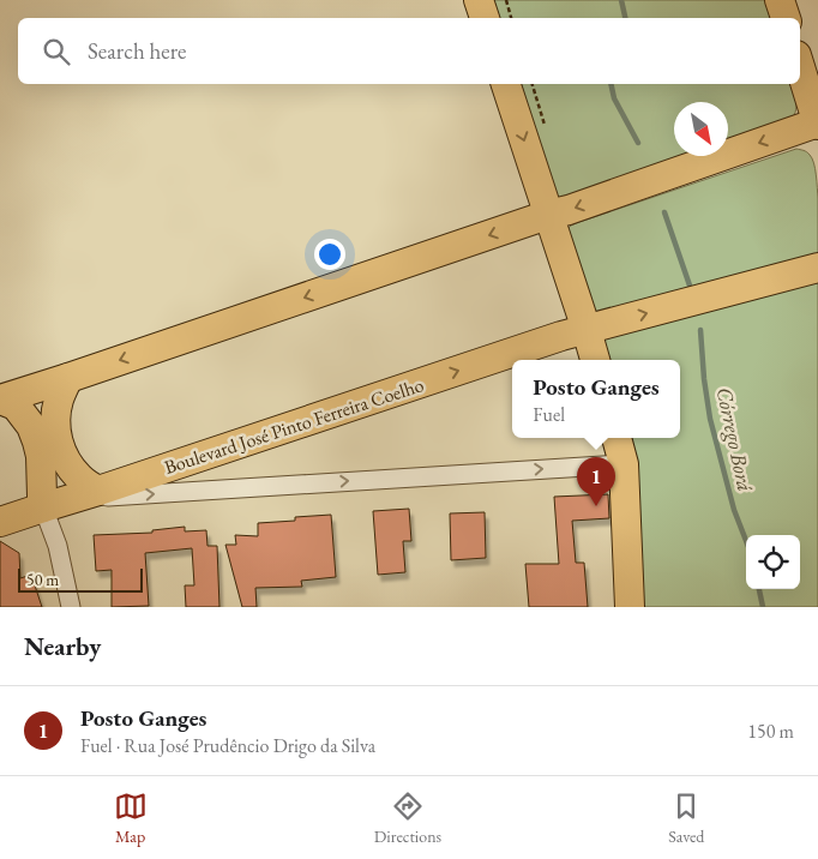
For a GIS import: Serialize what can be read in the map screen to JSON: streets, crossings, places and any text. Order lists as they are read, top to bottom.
{
  "streets": {
    "main road": ["Boulevard José Pinto Ferreira Coelho"]
  },
  "water": ["Córrego Borá"],
  "scale_bar": "50 m",
  "north": "bottom right",
  "page": {
    "search": "Search here",
    "popup": ["Posto Ganges", "Fuel"],
    "pins": "1",
    "scale": "50 m",
    "heading": "Nearby",
    "list": [
      {
        "mark": "1",
        "name": "Posto Ganges",
        "note": "Fuel · Rua José Prudêncio Drigo da Silva",
        "value": "150 m"
      }
    ],
    "nav": ["Map", "Directions", "Saved"]
  }
}
